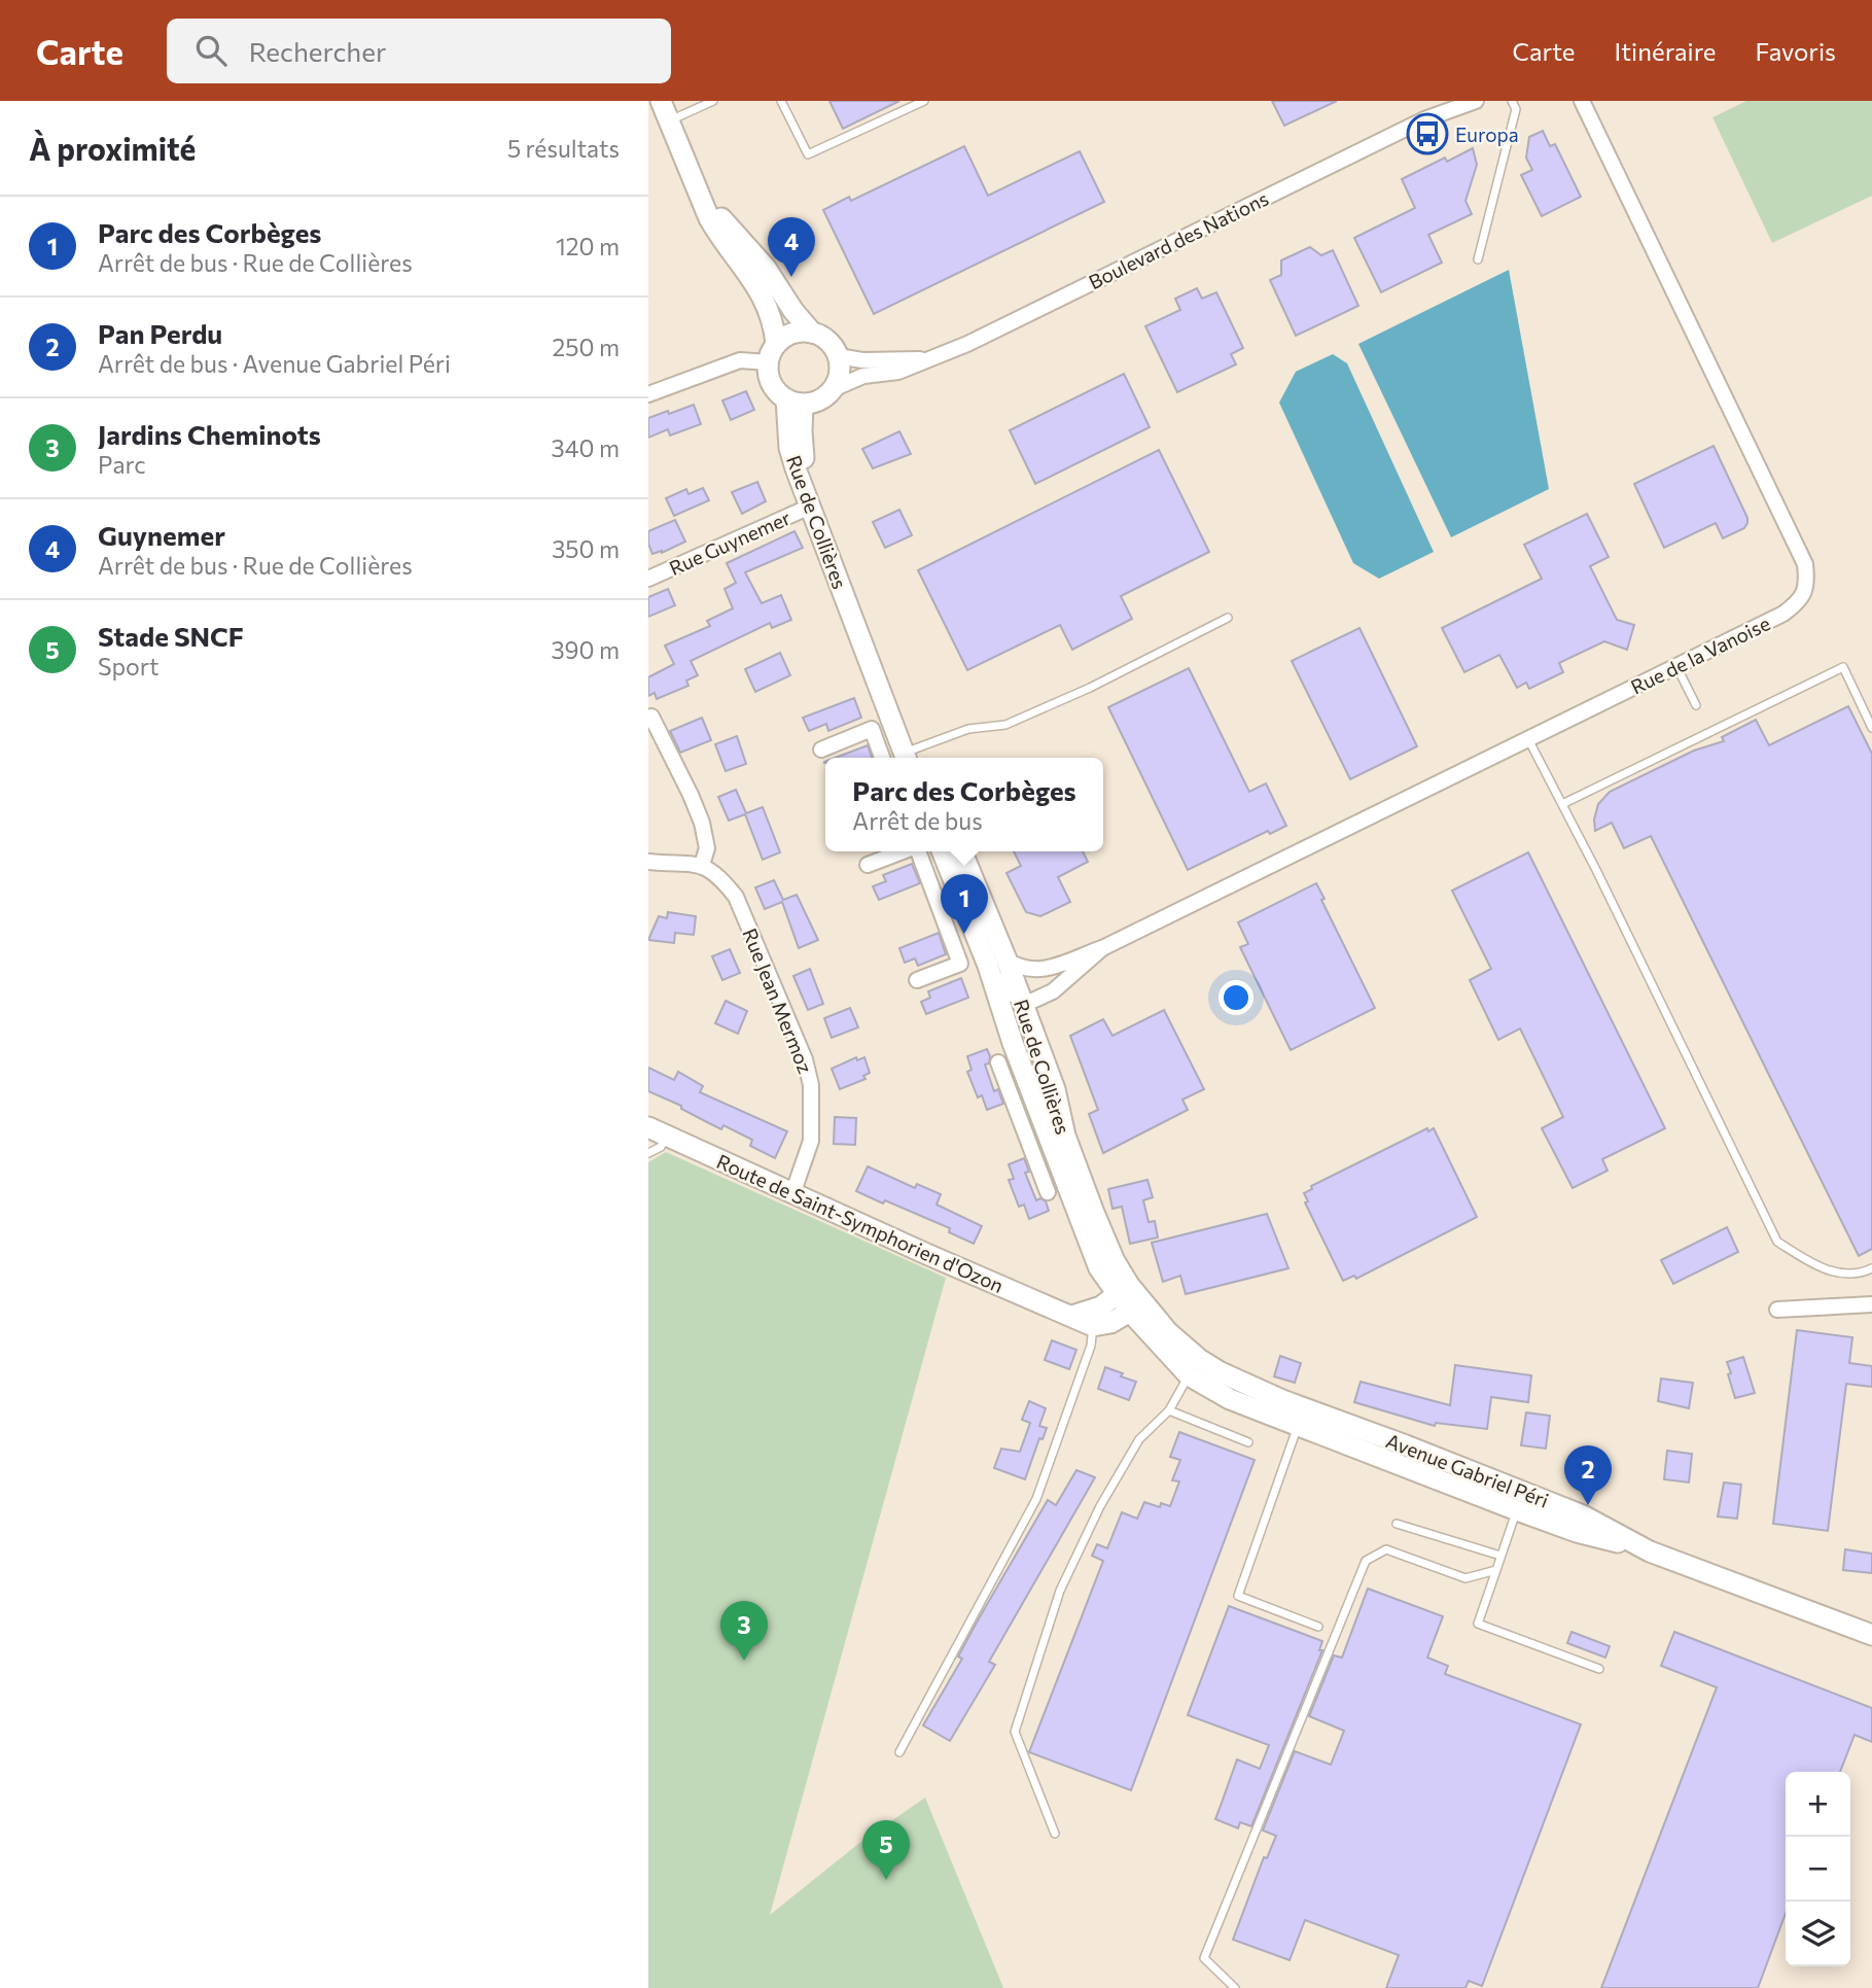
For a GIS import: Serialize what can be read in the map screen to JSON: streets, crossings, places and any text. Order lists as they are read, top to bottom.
{
  "streets": {
    "main road": ["Rue de Collières", "Route de Saint-Symphorien d'Ozon", "Avenue Gabriel Péri"],
    "street": [
      "Boulevard des Nations",
      "Rue Guynemer",
      "Rue de la Vanoise",
      "Rue Jean Mermoz"
    ]
  },
  "crossings": [
    ["Boulevard des Nations", "Rue de Collières"],
    ["Rue de Collières", "Rue Guynemer"],
    ["Rue de Collières", "Rue de la Vanoise"],
    ["Rue Jean Mermoz", "Route de Saint-Symphorien d'Ozon"]
  ],
  "places": {
    "bus stop": ["Europa"]
  },
  "page": {
    "header": "Carte",
    "search": "Rechercher",
    "nav": ["Carte", "Itinéraire", "Favoris"],
    "heading": ["À proximité", "5 résultats"],
    "list": [
      {
        "mark": "1",
        "name": "Parc des Corbèges",
        "note": "Arrêt de bus · Rue de Collières",
        "value": "120 m"
      },
      {
        "mark": "2",
        "name": "Pan Perdu",
        "note": "Arrêt de bus · Avenue Gabriel Péri",
        "value": "250 m"
      },
      {
        "mark": "3",
        "name": "Jardins Cheminots",
        "note": "Parc",
        "value": "340 m"
      },
      {
        "mark": "4",
        "name": "Guynemer",
        "note": "Arrêt de bus · Rue de Collières",
        "value": "350 m"
      },
      {
        "mark": "5",
        "name": "Stade SNCF",
        "note": "Sport",
        "value": "390 m"
      }
    ],
    "pins": [
      "4",
      "1",
      "2",
      "3",
      "5"
    ],
    "popup": ["Parc des Corbèges", "Arrêt de bus"],
    "map_buttons": ["+", "−"]
  }
}
